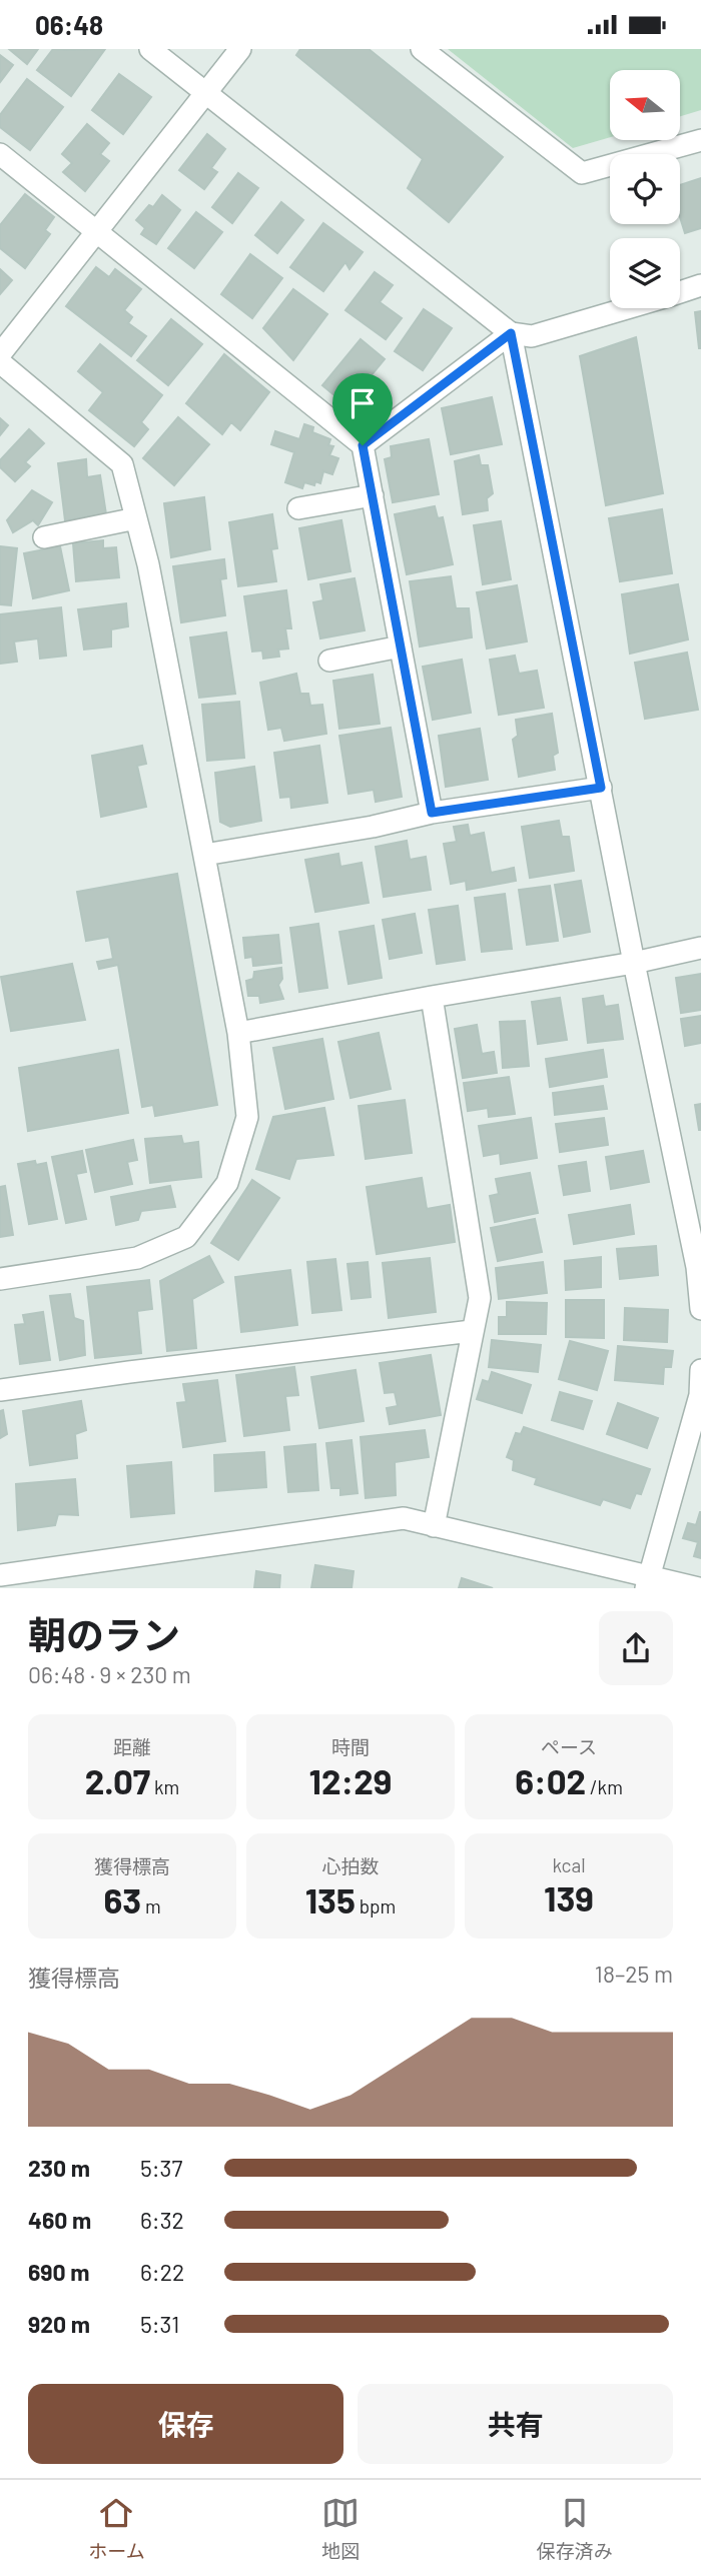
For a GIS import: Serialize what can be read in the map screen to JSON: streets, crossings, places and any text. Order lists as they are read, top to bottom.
{
  "north": "left",
  "page": {
    "status": "06:48",
    "heading": ["朝のラン", "06:48 · 9 × 230 m"],
    "stats": [
      ["距離", "2.07 km"],
      ["時間", "12:29"],
      ["ペース", "6:02 /km"],
      ["獲得標高", "63 m"],
      ["心拍数", "135 bpm"],
      ["kcal", "139"]
    ],
    "chart": ["獲得標高", "18–25 m"],
    "list": [
      {
        "name": "230 m",
        "note": "5:37"
      },
      {
        "name": "460 m",
        "note": "6:32"
      },
      {
        "name": "690 m",
        "note": "6:22"
      },
      {
        "name": "920 m",
        "note": "5:31"
      }
    ],
    "buttons": ["保存", "共有"],
    "tabs": ["ホーム", "地図", "保存済み"]
  }
}
